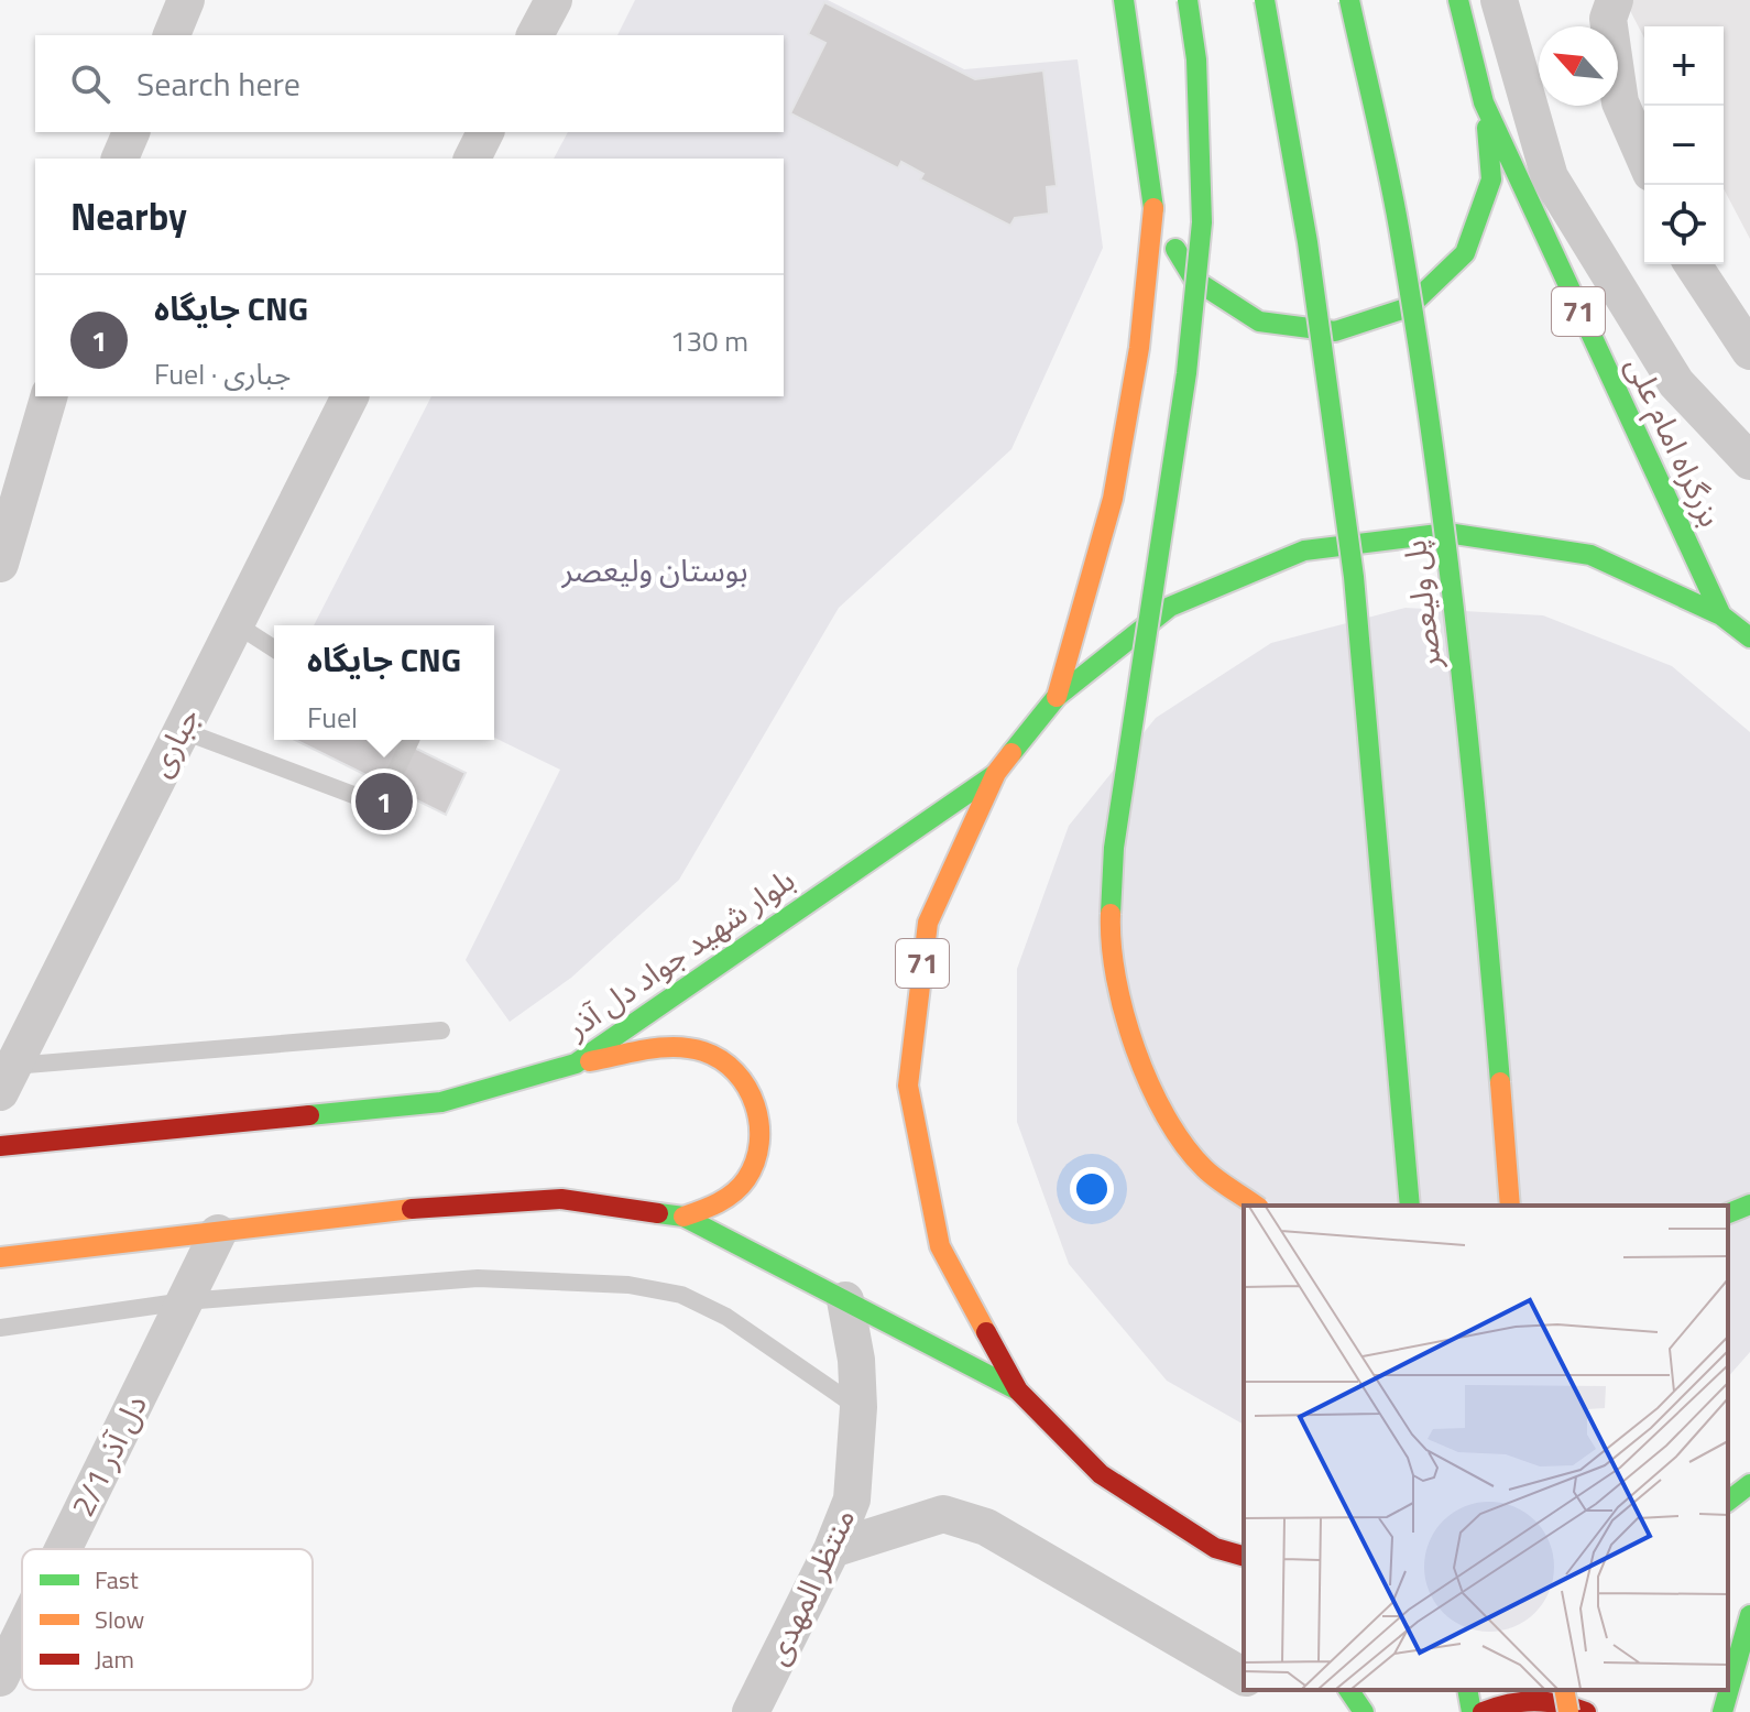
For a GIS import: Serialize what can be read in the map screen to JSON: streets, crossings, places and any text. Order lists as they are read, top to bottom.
{
  "streets": {
    "main road": [
      "71",
      "بزرگراه امام علی",
      "پل ولیعصر",
      "بلوار شهید جواد دل آذر"
    ],
    "street": ["جباری", "دل آذر 2/1", "منتظر المهدی"]
  },
  "crossings": [
    ["71", "بزرگراه امام علی"],
    ["71", "بلوار شهید جواد دل آذر"]
  ],
  "parks": ["بوستان ولیعصر"],
  "legend": ["Fast", "Slow", "Jam"],
  "north": "top left",
  "page": {
    "map_buttons": ["+", "−"],
    "search": "Search here",
    "heading": "Nearby",
    "list": [
      {
        "mark": "1",
        "name": "جایگاه CNG",
        "note": "Fuel · جباری",
        "value": "130 m"
      }
    ],
    "popup": ["جایگاه CNG", "Fuel"],
    "pins": "1"
  }
}
